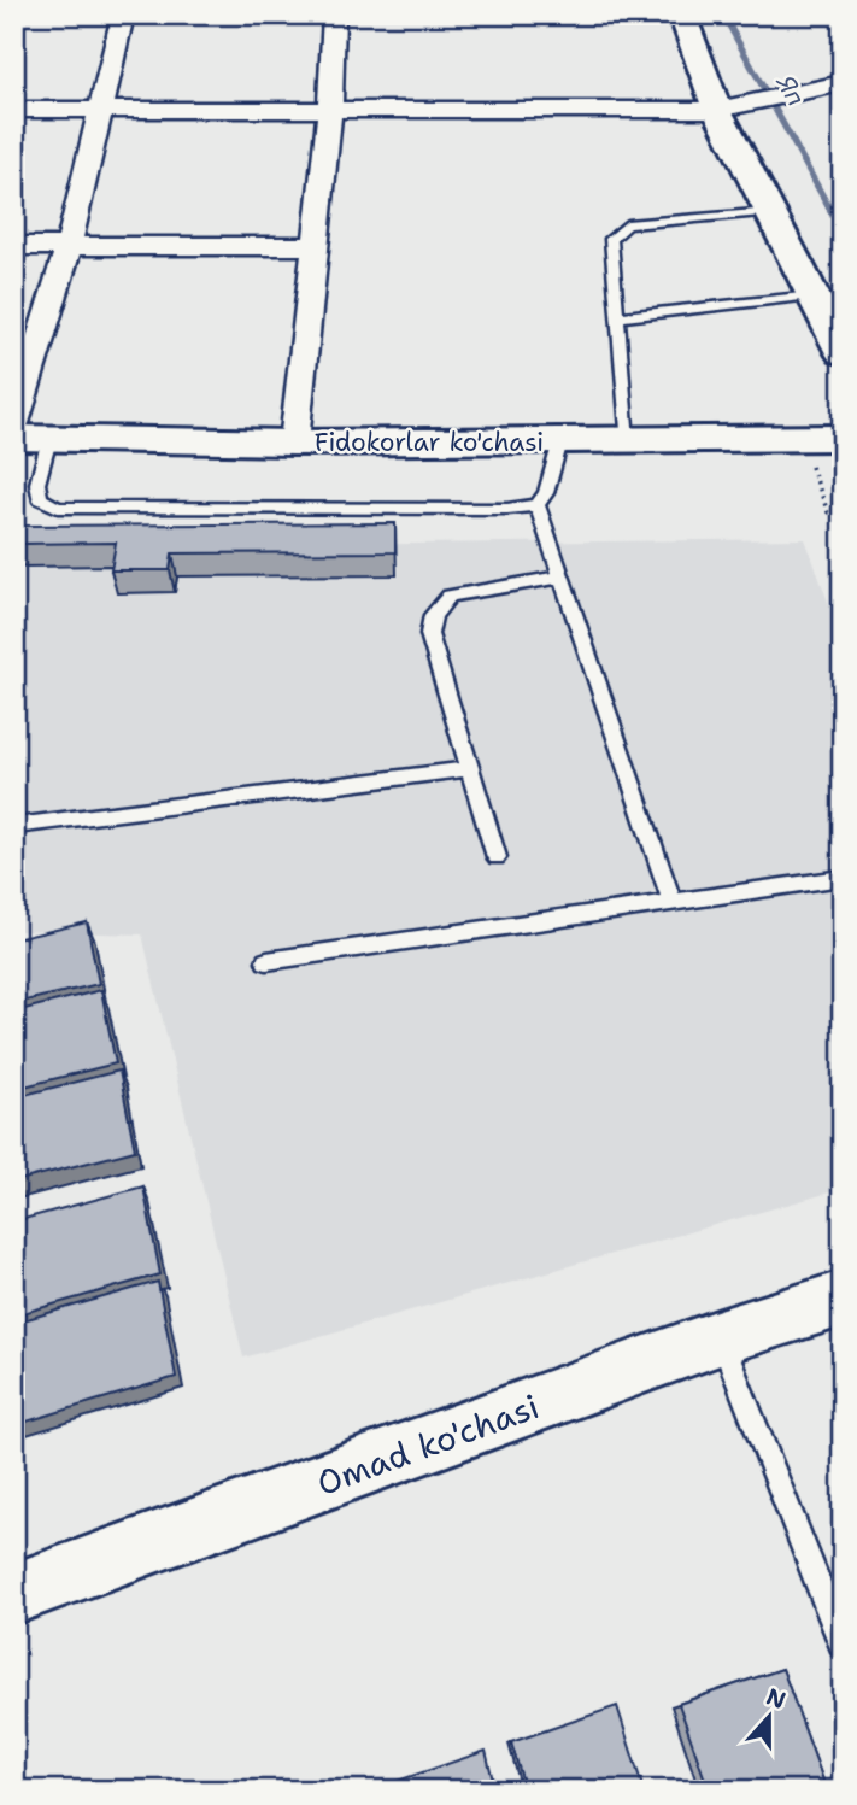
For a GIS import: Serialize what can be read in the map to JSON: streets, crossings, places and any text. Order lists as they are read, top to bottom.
{
  "streets": {
    "main road": ["Fidokorlar ko'chasi", "Omad ko'chasi"]
  },
  "water": ["Яп"],
  "north": "top"
}
